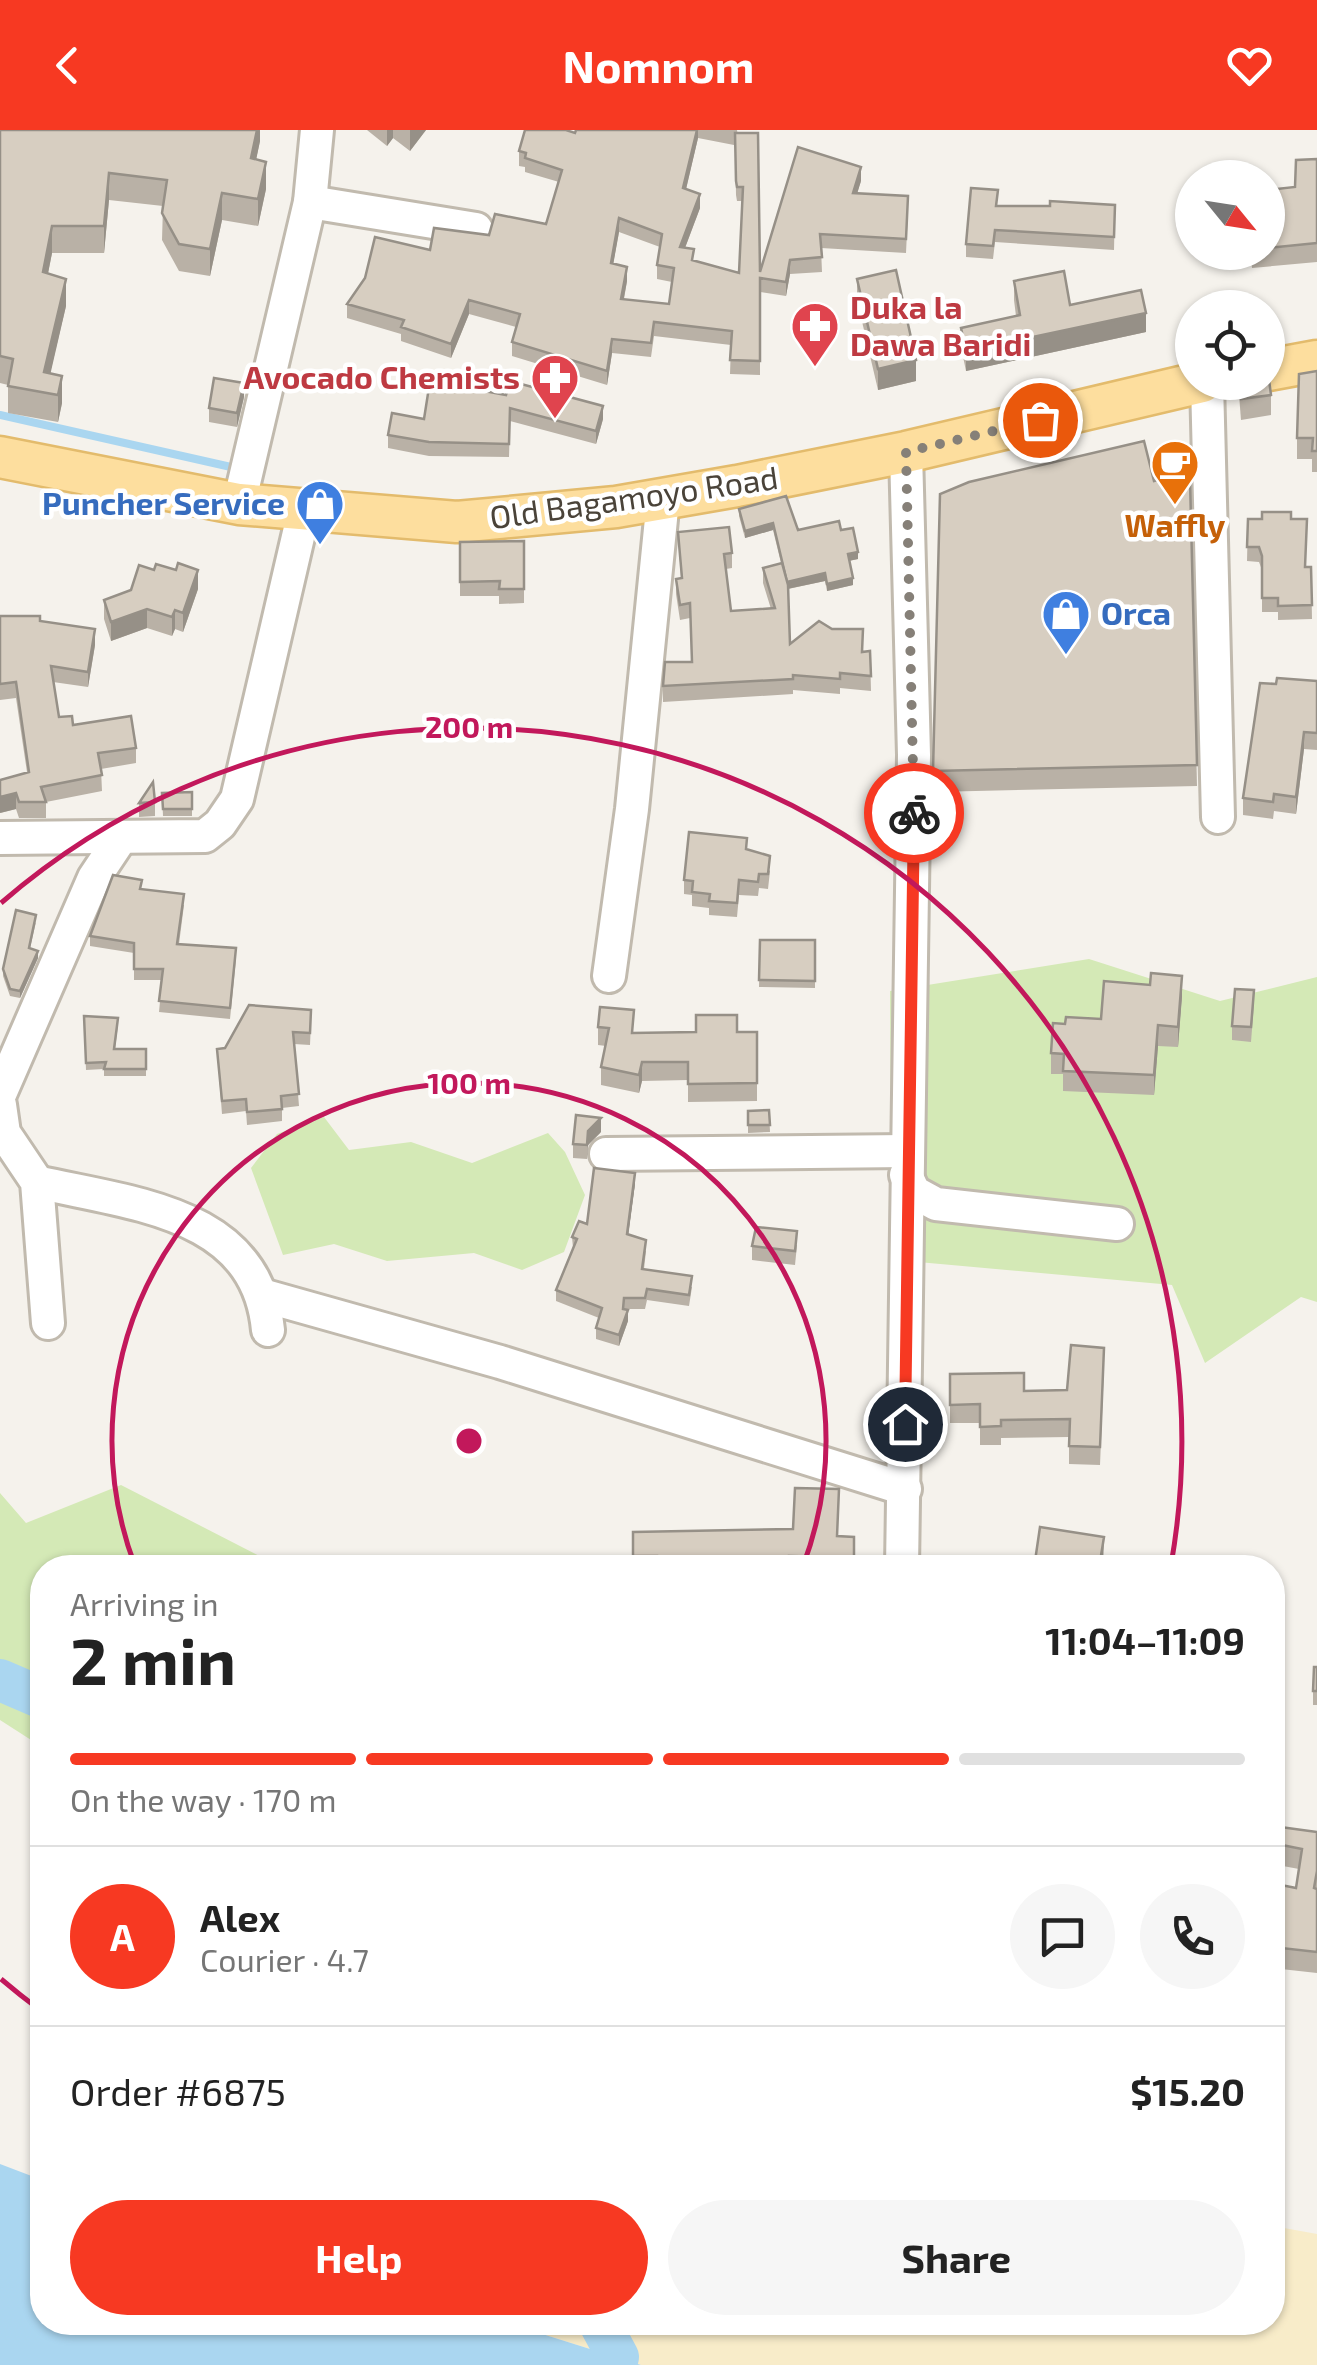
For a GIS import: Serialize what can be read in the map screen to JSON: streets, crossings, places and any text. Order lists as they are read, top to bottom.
{
  "streets": {
    "main road": ["Old Bagamoyo Road"]
  },
  "places": {
    "pharmacy": ["Duka la Dawa Baridi", "Avocado Chemists"],
    "cafe": ["Waffly"],
    "shop": ["Puncher Service", "Orca"]
  },
  "north": "bottom right",
  "page": {
    "header": "Nomnom",
    "heading": ["2 min", "Arriving in", "11:04–11:09"],
    "panel": [
      "Alex",
      "Courier · 4.7",
      "Order #6875",
      "$15.20"
    ],
    "bar": "On the way · 170 m",
    "round": "A",
    "buttons": ["Help", "Share"]
  },
  "rings": ["200 m", "100 m"]
}
